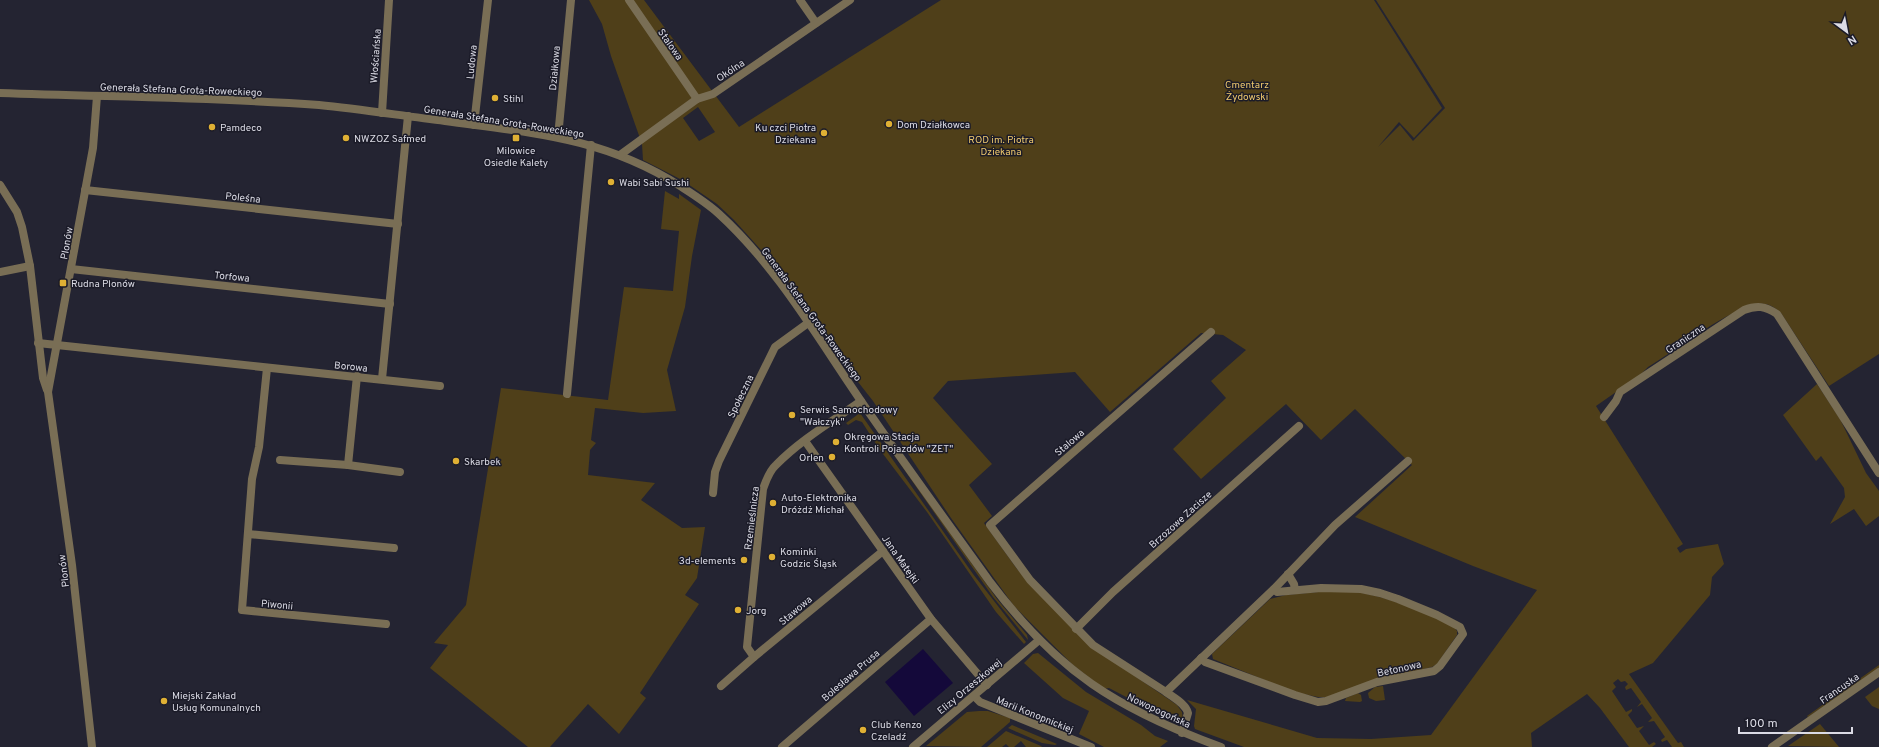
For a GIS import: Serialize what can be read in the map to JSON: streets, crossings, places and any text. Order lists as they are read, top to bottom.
{
  "streets": {
    "street": [
      "Stalowa",
      "Włościańska",
      "Ludowa",
      "Działkowa",
      "Okólna",
      "Generała Stefana Grota-Roweckiego",
      "Poleśna",
      "Plonów",
      "Torfowa",
      "Graniczna",
      "Borowa",
      "Społeczna",
      "Rzemieślnicza",
      "Brzozowe Zacisze",
      "Jana Matejki",
      "Piwonii",
      "Stawowa",
      "Betonowa",
      "Bolesława Prusa",
      "Elizy Orzeszkowej",
      "Francuska",
      "Nowopogońska",
      "Marii Konopnickiej"
    ]
  },
  "crossings": [
    ["Stalowa", "Okólna"],
    ["Stalowa", "Brzozowe Zacisze"],
    ["Włościańska", "Generała Stefana Grota-Roweckiego"],
    ["Ludowa", "Generała Stefana Grota-Roweckiego"],
    ["Działkowa", "Generała Stefana Grota-Roweckiego"],
    ["Okólna", "Generała Stefana Grota-Roweckiego"],
    ["Generała Stefana Grota-Roweckiego", "Plonów"],
    ["Generała Stefana Grota-Roweckiego", "Społeczna"],
    ["Generała Stefana Grota-Roweckiego", "Rzemieślnicza"],
    ["Generała Stefana Grota-Roweckiego", "Elizy Orzeszkowej"],
    ["Generała Stefana Grota-Roweckiego", "Nowopogońska"],
    ["Poleśna", "Plonów"],
    ["Plonów", "Torfowa"],
    ["Plonów", "Borowa"],
    ["Borowa", "Piwonii"],
    ["Rzemieślnicza", "Jana Matejki"],
    ["Rzemieślnicza", "Stawowa"],
    ["Jana Matejki", "Stawowa"],
    ["Jana Matejki", "Bolesława Prusa"],
    ["Jana Matejki", "Elizy Orzeszkowej"],
    ["Elizy Orzeszkowej", "Marii Konopnickiej"]
  ],
  "parks": ["Cmentarz Żydowski", "ROD im. Piotra Dziekana"],
  "places": {
    "other": [
      "Stihl",
      "Dom Działkowca",
      "Pamdeco",
      "Ku czci Piotra Dziekana",
      "NWZOZ Safmed",
      "Wabi Sabi Sushi",
      "Serwis Samochodowy \"Wałczyk\"",
      "Okręgowa Stacja Kontroli Pojazdów \"ZET\"",
      "Orlen",
      "Skarbek",
      "Auto-Elektronika Dróżdż Michał",
      "Kominki Godzic Śląsk",
      "3d-elements",
      "Jorg",
      "Miejski Zakład Usług Komunalnych",
      "Club Kenzo Czeladź"
    ],
    "transit": ["Milowice Osiedle Kalety", "Rudna Plonów"]
  },
  "scale_bar": "100 m",
  "north": "bottom right"
}
